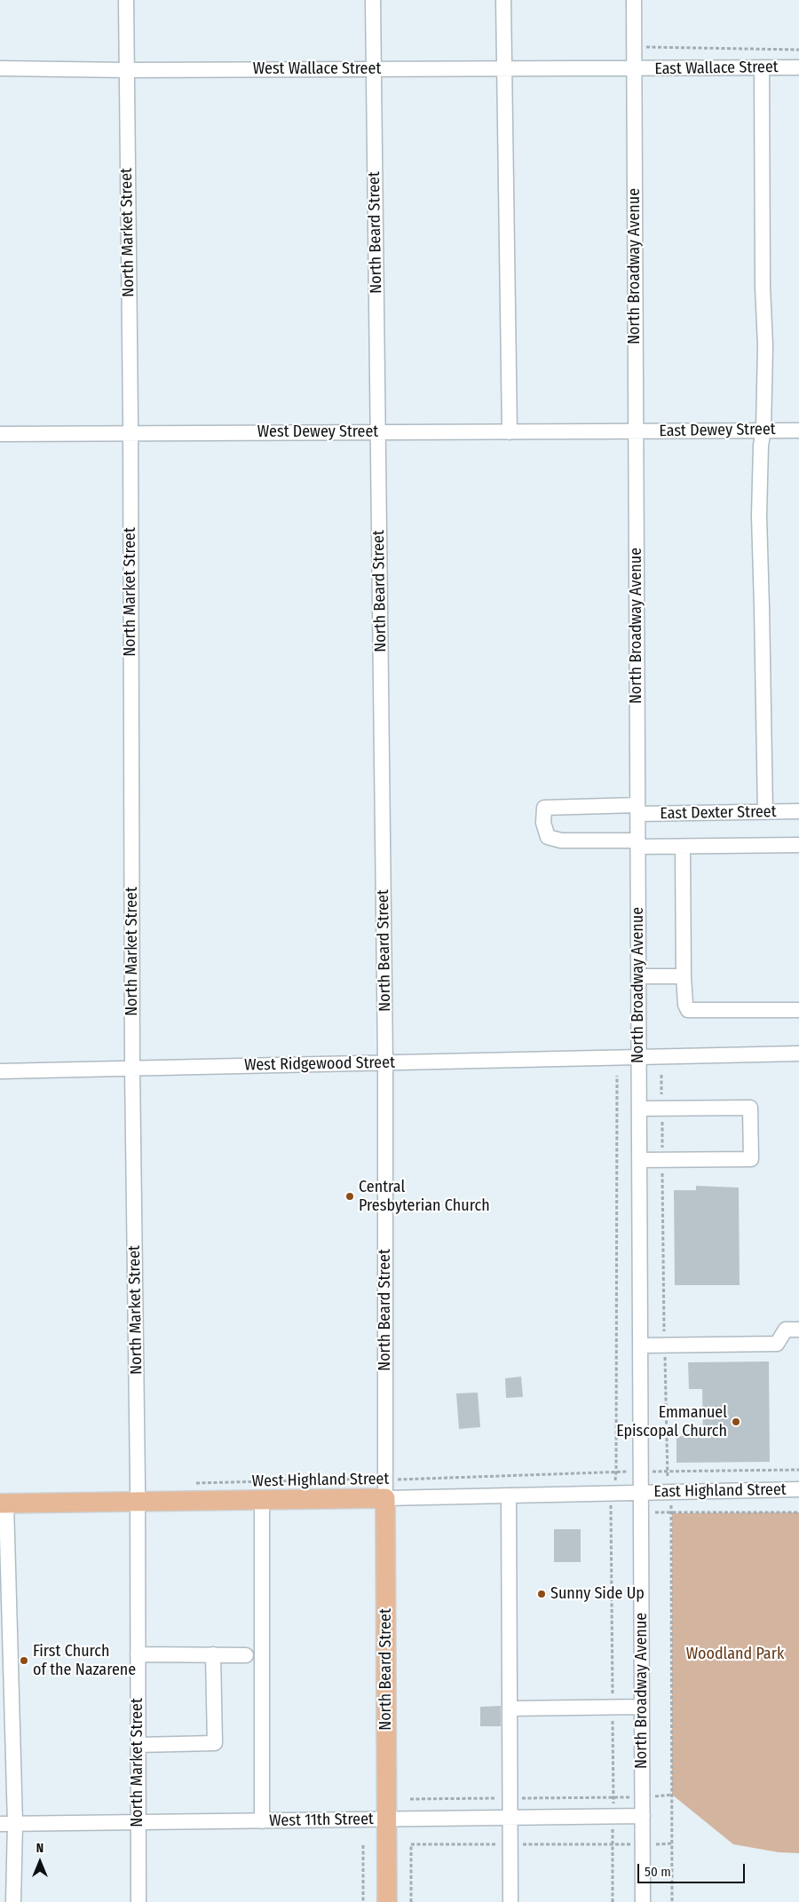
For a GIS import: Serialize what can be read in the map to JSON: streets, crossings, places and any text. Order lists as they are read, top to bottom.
{
  "streets": {
    "main road": ["North Beard Street", "West Highland Street"],
    "street": [
      "East Wallace Street",
      "West Wallace Street",
      "North Market Street",
      "North Broadway Avenue",
      "East Dewey Street",
      "West Dewey Street",
      "East Dexter Street",
      "West Ridgewood Street",
      "East Highland Street",
      "West 11th Street"
    ]
  },
  "crossings": [
    ["East Wallace Street", "West Wallace Street"],
    ["East Wallace Street", "North Broadway Avenue"],
    ["West Wallace Street", "North Market Street"],
    ["West Wallace Street", "North Beard Street"],
    ["West Wallace Street", "North Broadway Avenue"],
    ["North Market Street", "West Dewey Street"],
    ["North Market Street", "West Ridgewood Street"],
    ["North Market Street", "West Highland Street"],
    ["North Market Street", "West 11th Street"],
    ["North Beard Street", "West Dewey Street"],
    ["North Beard Street", "West Ridgewood Street"],
    ["North Beard Street", "West Highland Street"],
    ["North Beard Street", "West 11th Street"],
    ["North Broadway Avenue", "East Dewey Street"],
    ["North Broadway Avenue", "West Dewey Street"],
    ["North Broadway Avenue", "East Dexter Street"],
    ["North Broadway Avenue", "West Ridgewood Street"],
    ["North Broadway Avenue", "West Highland Street"],
    ["North Broadway Avenue", "East Highland Street"],
    ["North Broadway Avenue", "West 11th Street"],
    ["East Dewey Street", "West Dewey Street"],
    ["West Highland Street", "East Highland Street"]
  ],
  "parks": ["Woodland Park"],
  "places": [
    "Central Presbyterian Church",
    "Emmanuel Episcopal Church",
    "Sunny Side Up",
    "First Church of the Nazarene"
  ],
  "scale_bar": "50 m",
  "north": "top"
}
